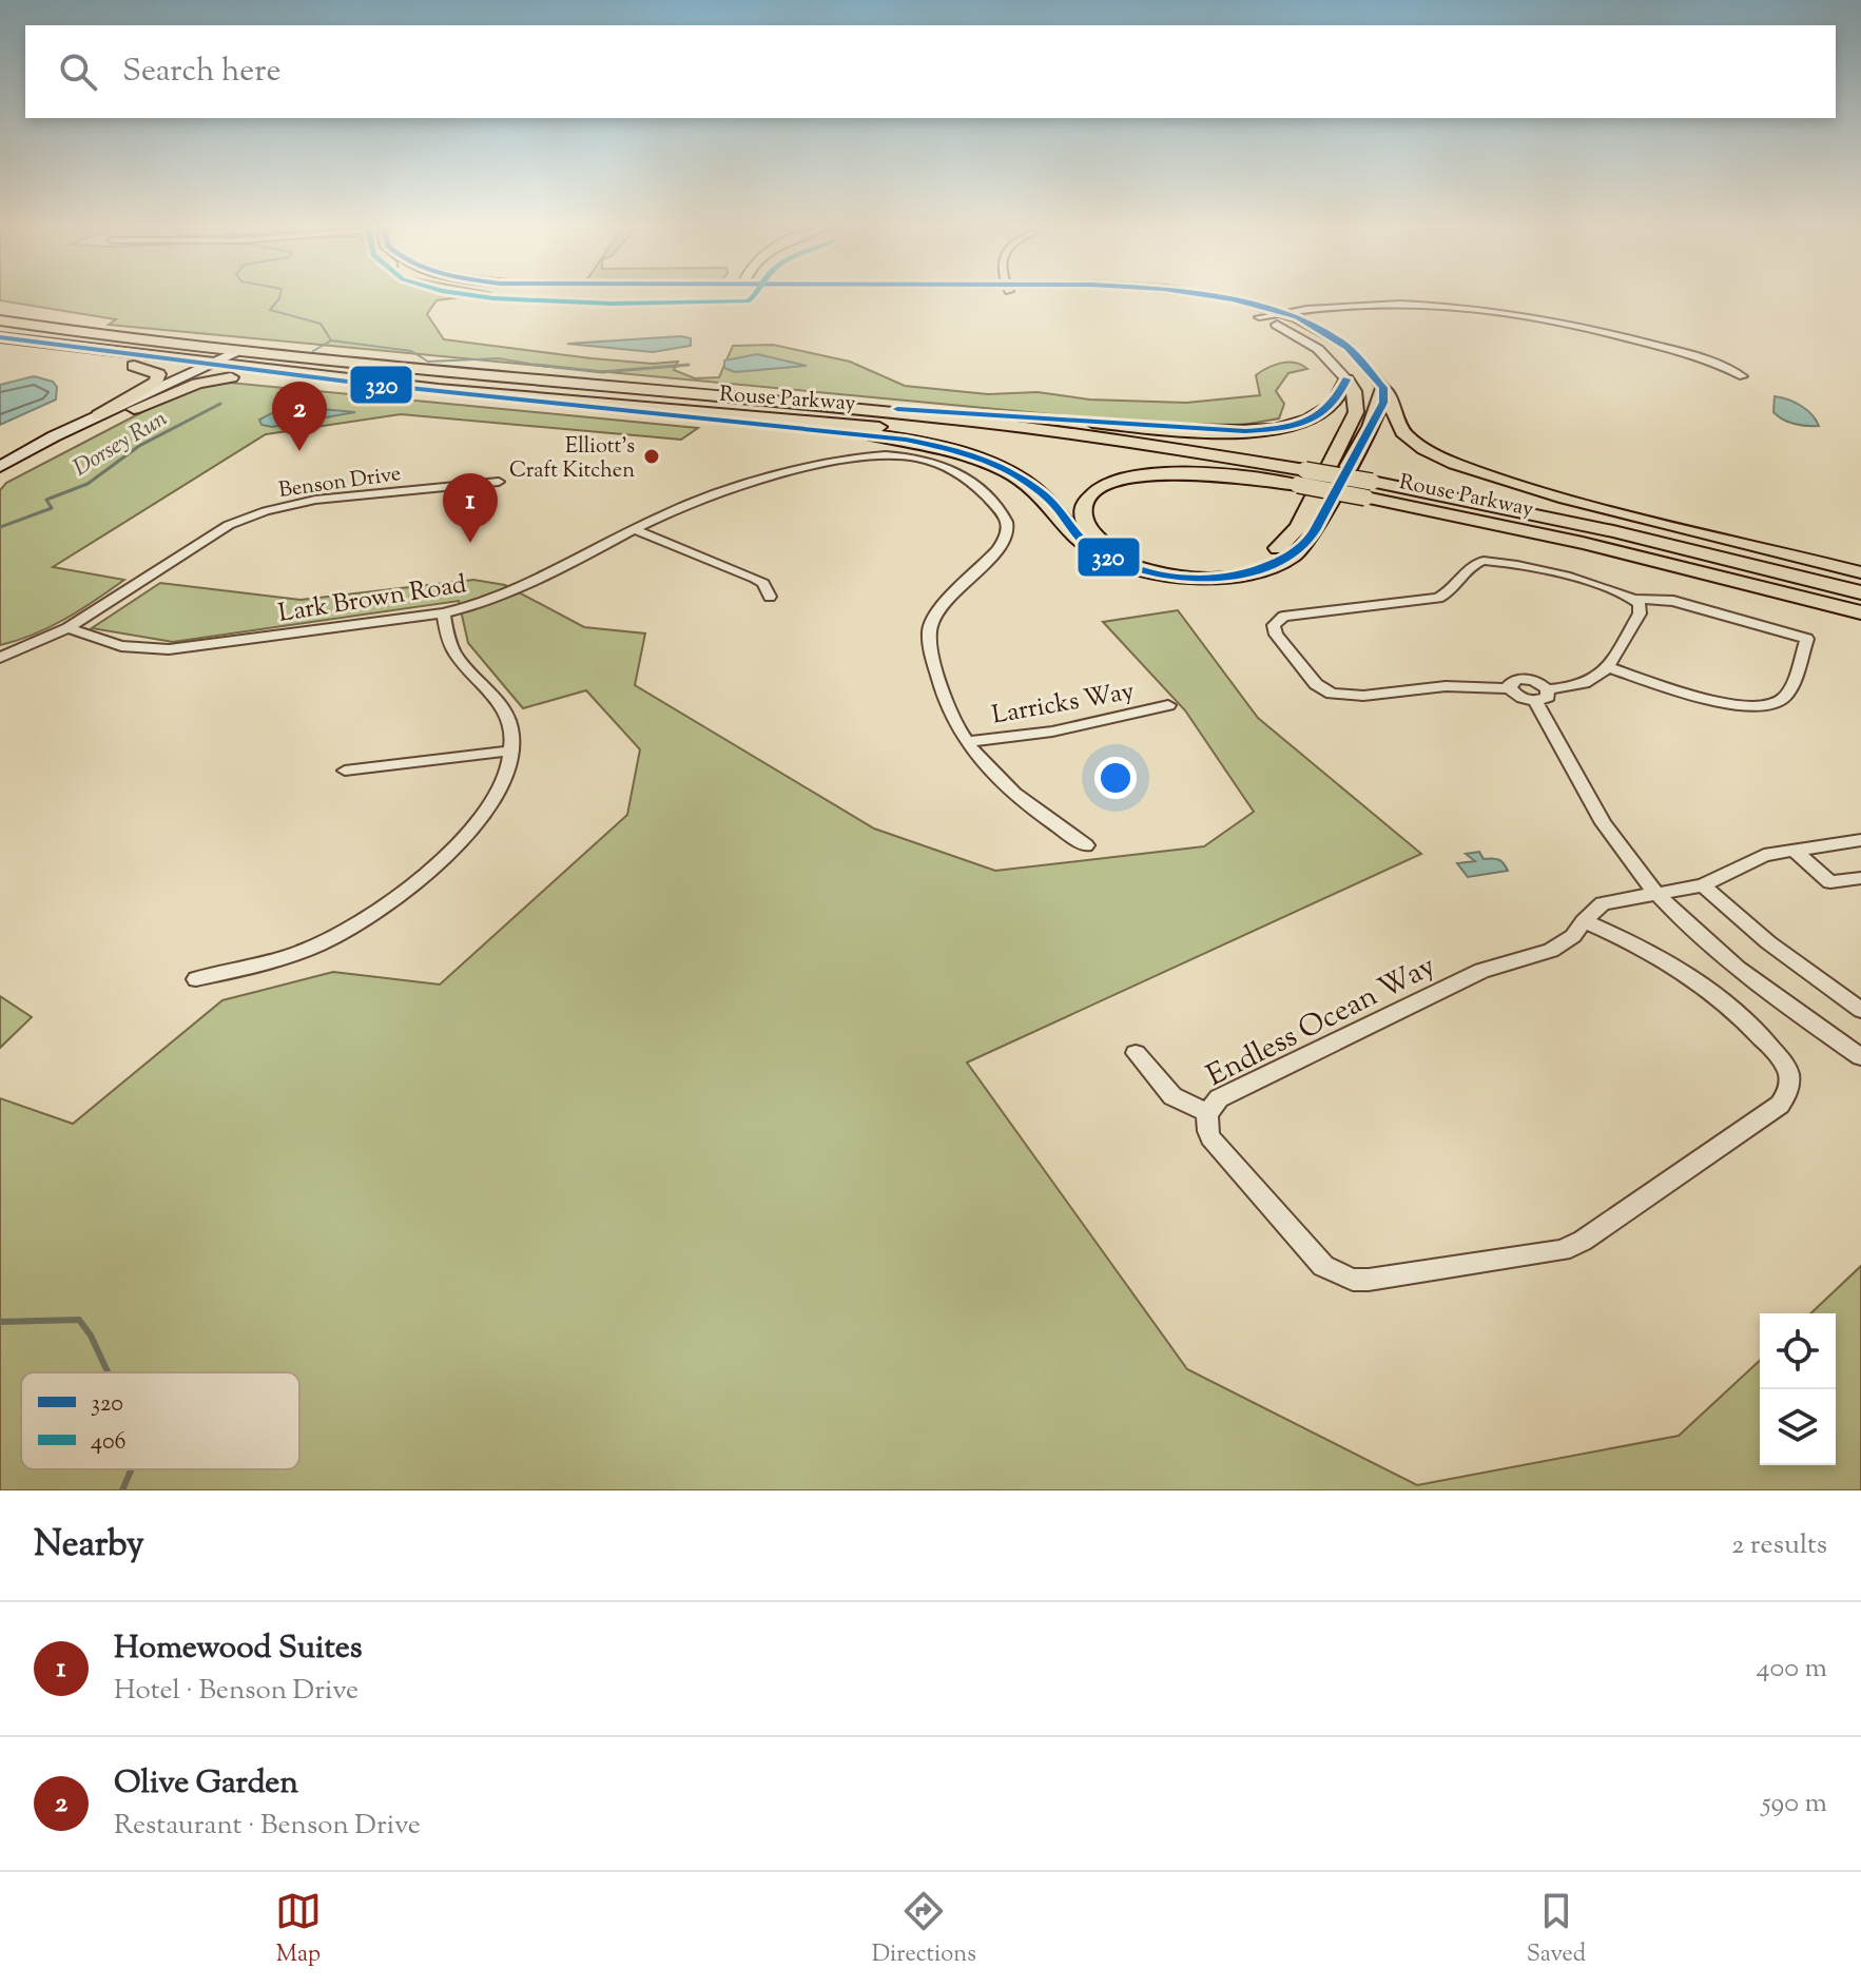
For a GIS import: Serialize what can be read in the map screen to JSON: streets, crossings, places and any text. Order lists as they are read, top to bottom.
{
  "streets": {
    "main road": ["Rouse Parkway"],
    "street": [
      "Benson Drive",
      "Lark Brown Road",
      "Larricks Way",
      "Endless Ocean Way"
    ]
  },
  "crossings": [
    ["Benson Drive", "Lark Brown Road"],
    ["Lark Brown Road", "Larricks Way"]
  ],
  "water": ["Dorsey Run"],
  "places": ["Elliott's Craft Kitchen"],
  "lines": ["transit line 320", "transit line 406"],
  "legend": ["320", "406"],
  "page": {
    "search": "Search here",
    "pins": ["2", "1"],
    "heading": ["Nearby", "2 results"],
    "list": [
      {
        "mark": "1",
        "name": "Homewood Suites",
        "note": "Hotel · Benson Drive",
        "value": "400 m"
      },
      {
        "mark": "2",
        "name": "Olive Garden",
        "note": "Restaurant · Benson Drive",
        "value": "590 m"
      }
    ],
    "nav": ["Map", "Directions", "Saved"]
  }
}
